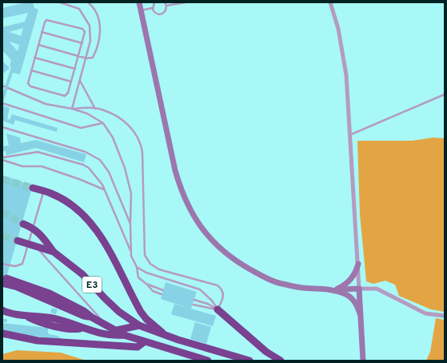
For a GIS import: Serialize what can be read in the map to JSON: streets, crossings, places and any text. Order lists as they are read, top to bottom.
{
  "streets": {
    "highway": ["E3"]
  }
}
